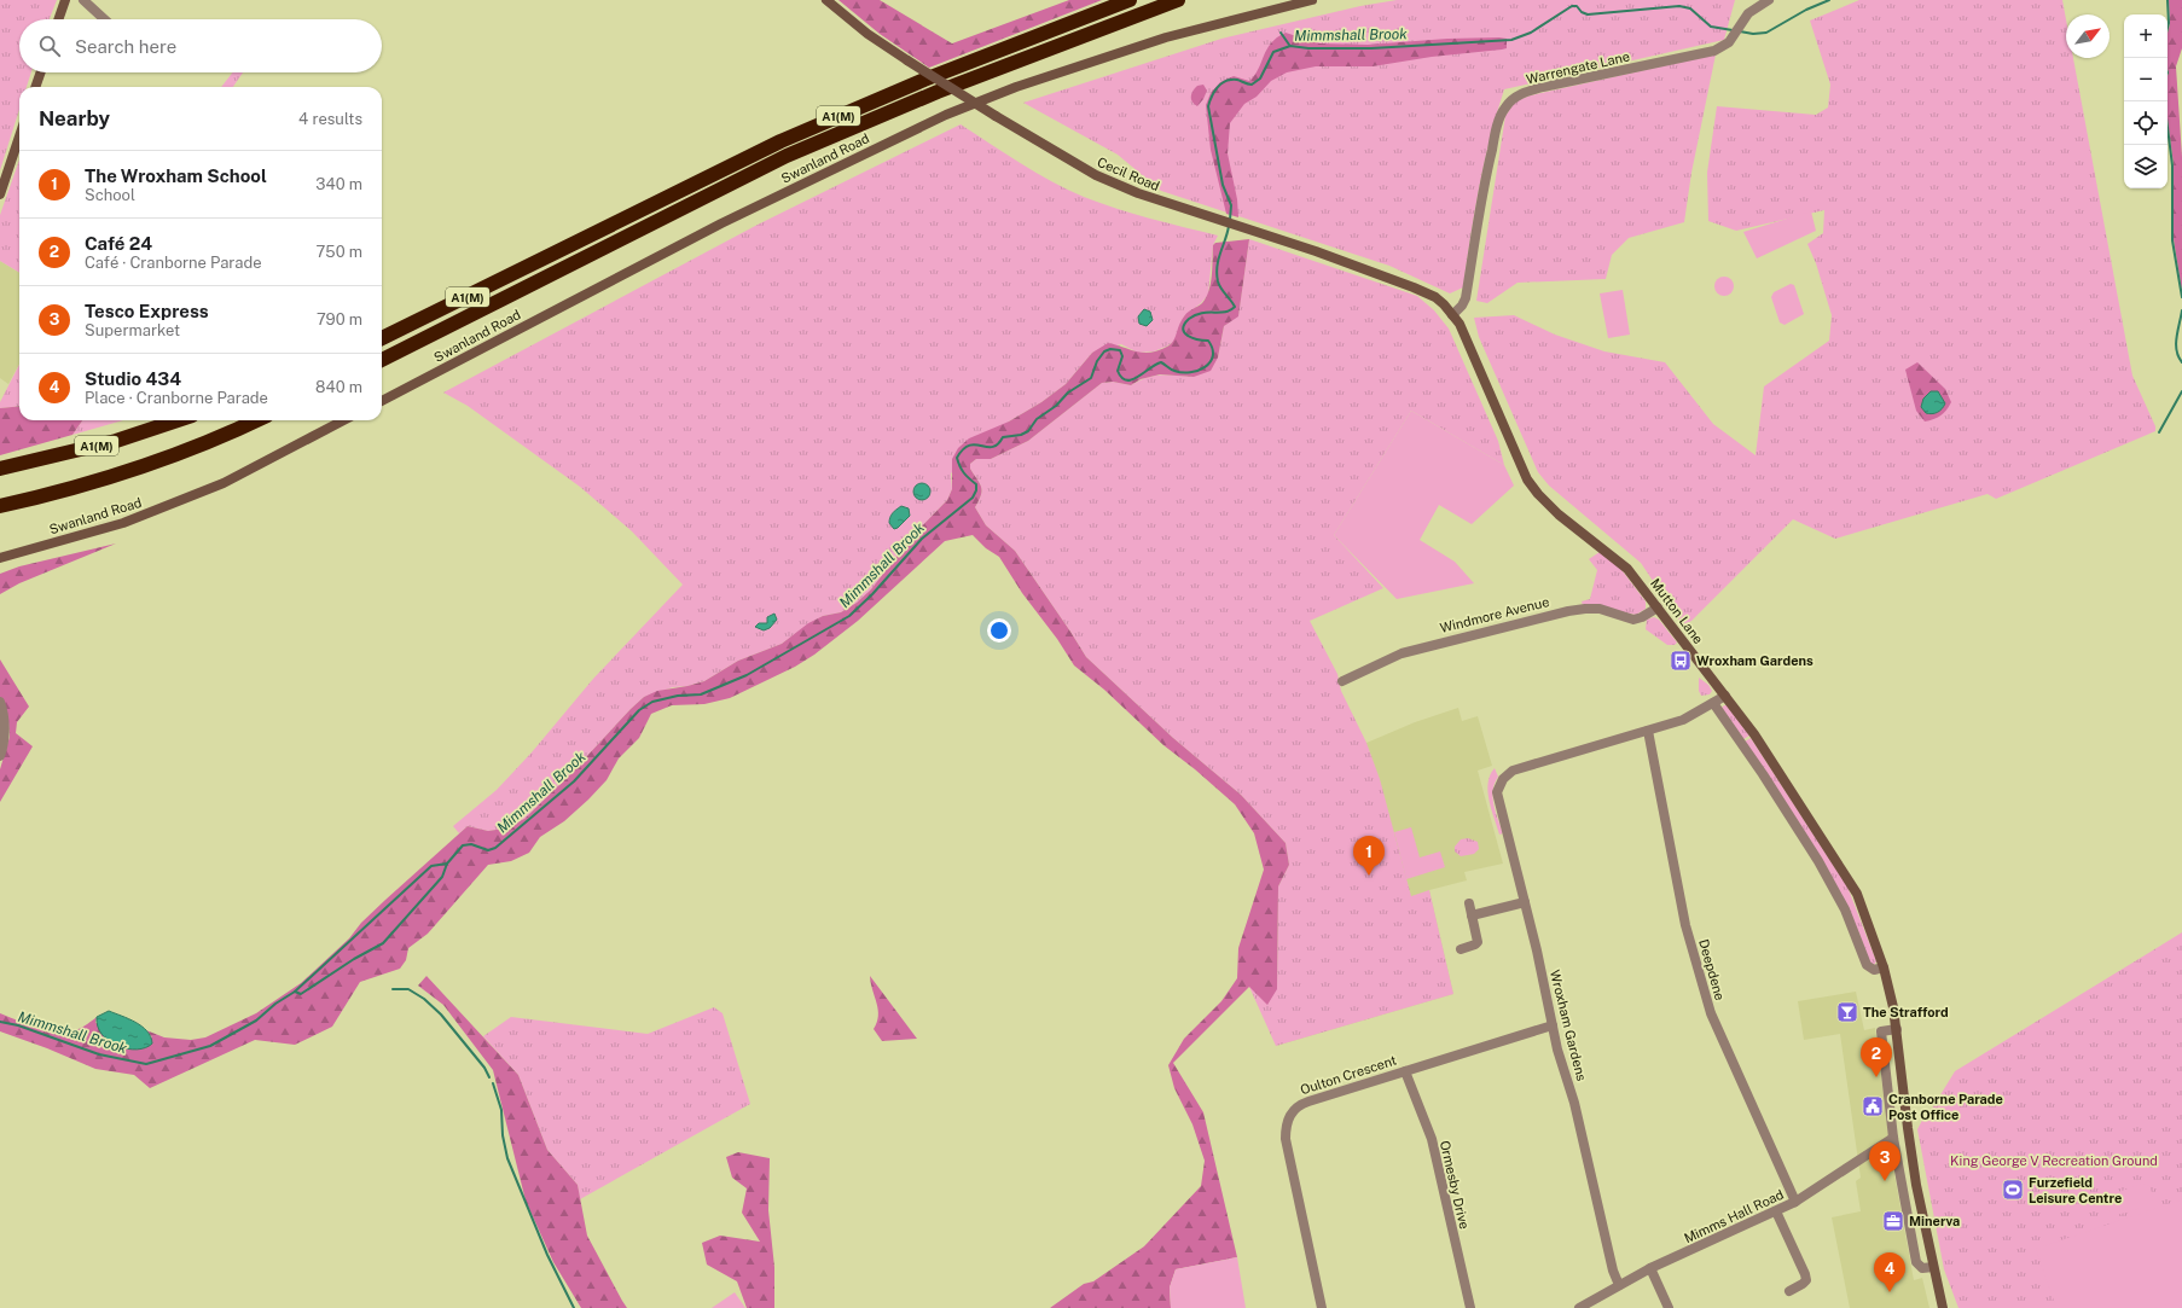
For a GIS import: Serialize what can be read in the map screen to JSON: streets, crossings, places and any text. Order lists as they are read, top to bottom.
{
  "streets": {
    "highway": ["A1(M)"],
    "main road": ["Swanland Road", "Cecil Road", "Mutton Lane"],
    "street": [
      "Warrengate Lane",
      "Windmore Avenue",
      "Deepdene",
      "Wroxham Gardens",
      "Oulton Crescent",
      "Ormesby Drive",
      "Mimms Hall Road"
    ]
  },
  "crossings": [
    ["Warrengate Lane", "Cecil Road"],
    ["Warrengate Lane", "Mutton Lane"],
    ["Cecil Road", "Mutton Lane"],
    ["Mutton Lane", "Windmore Avenue"],
    ["Mutton Lane", "Wroxham Gardens"],
    ["Deepdene", "Wroxham Gardens"],
    ["Deepdene", "Mimms Hall Road"],
    ["Wroxham Gardens", "Oulton Crescent"],
    ["Wroxham Gardens", "Mimms Hall Road"],
    ["Oulton Crescent", "Ormesby Drive"]
  ],
  "water": ["Mimmshall Brook"],
  "parks": ["King George V Recreation Ground"],
  "places": {
    "bus stop": ["Wroxham Gardens"],
    "bar": ["The Strafford"],
    "public building": ["Cranborne Parade Post Office"],
    "sports": ["Furzefield Leisure Centre"],
    "office": ["Minerva"]
  },
  "north": "top right",
  "page": {
    "map_buttons": ["+", "−"],
    "search": "Search here",
    "heading": ["Nearby", "4 results"],
    "list": [
      {
        "mark": "1",
        "name": "The Wroxham School",
        "note": "School",
        "value": "340 m"
      },
      {
        "mark": "2",
        "name": "Café 24",
        "note": "Café · Cranborne Parade",
        "value": "750 m"
      },
      {
        "mark": "3",
        "name": "Tesco Express",
        "note": "Supermarket",
        "value": "790 m"
      },
      {
        "mark": "4",
        "name": "Studio 434",
        "note": "Place · Cranborne Parade",
        "value": "840 m"
      }
    ],
    "pins": [
      "1",
      "2",
      "3",
      "4"
    ]
  }
}
